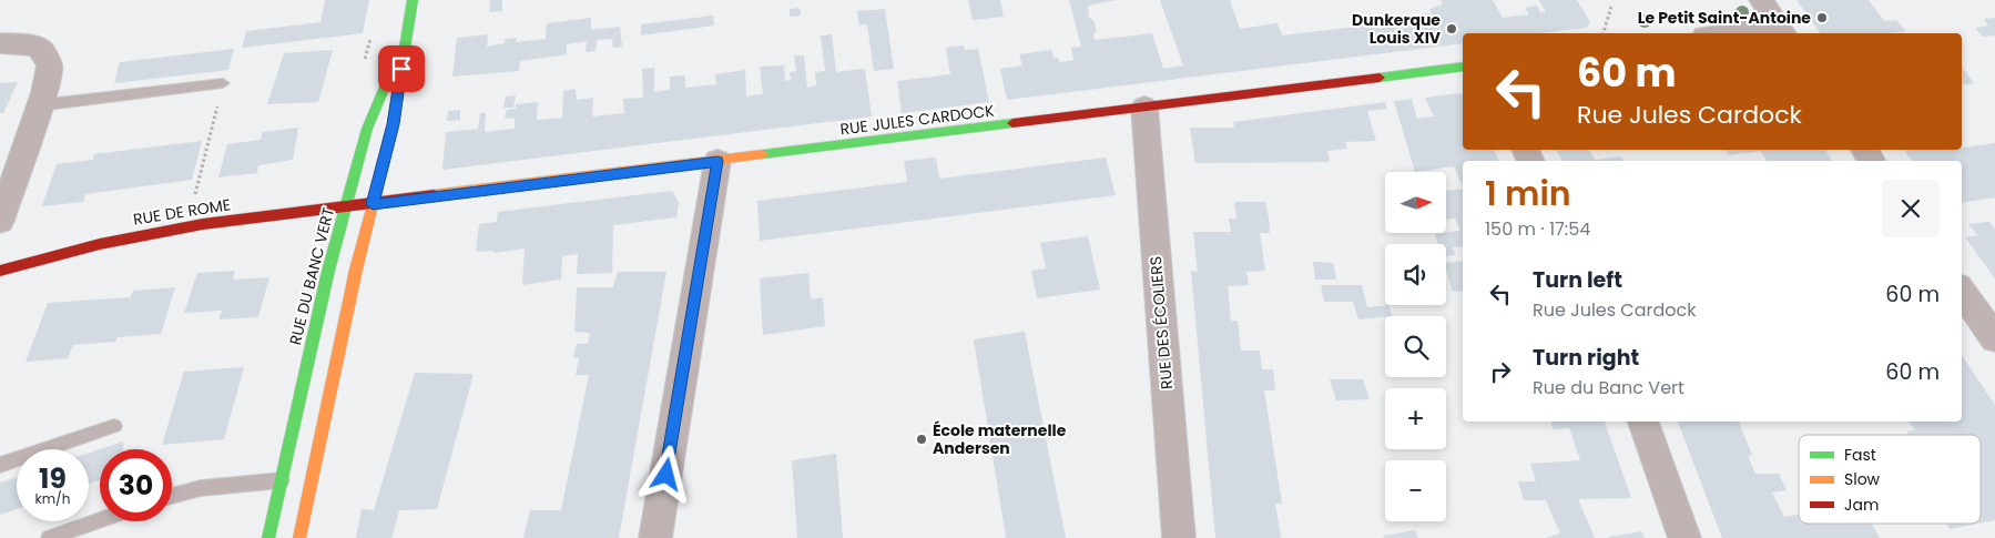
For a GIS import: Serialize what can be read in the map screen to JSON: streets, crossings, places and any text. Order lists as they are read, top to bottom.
{
  "streets": {
    "street": [
      "RUE JULES CARDOCK",
      "RUE DE ROME",
      "RUE DU BANC VERT",
      "RUE DES ÉCOLIERS"
    ]
  },
  "crossings": [
    ["RUE JULES CARDOCK", "RUE DE ROME"],
    ["RUE JULES CARDOCK", "RUE DU BANC VERT"],
    ["RUE JULES CARDOCK", "RUE DES ÉCOLIERS"],
    ["RUE DE ROME", "RUE DU BANC VERT"]
  ],
  "places": ["Le Petit Saint-Antoine", "Dunkerque Louis XIV", "École maternelle Andersen"],
  "legend": ["Fast", "Slow", "Jam"],
  "north": "right",
  "page": {
    "turn": ["60 m", "Rue Jules Cardock"],
    "heading": ["1 min", "150 m · 17:54"],
    "map_buttons": ["+", "−"],
    "list": [
      {
        "name": "Turn left",
        "note": "Rue Jules Cardock",
        "value": "60 m"
      },
      {
        "name": "Turn right",
        "note": "Rue du Banc Vert",
        "value": "60 m"
      }
    ],
    "speed": "19 km/h",
    "limit": "30"
  }
}
